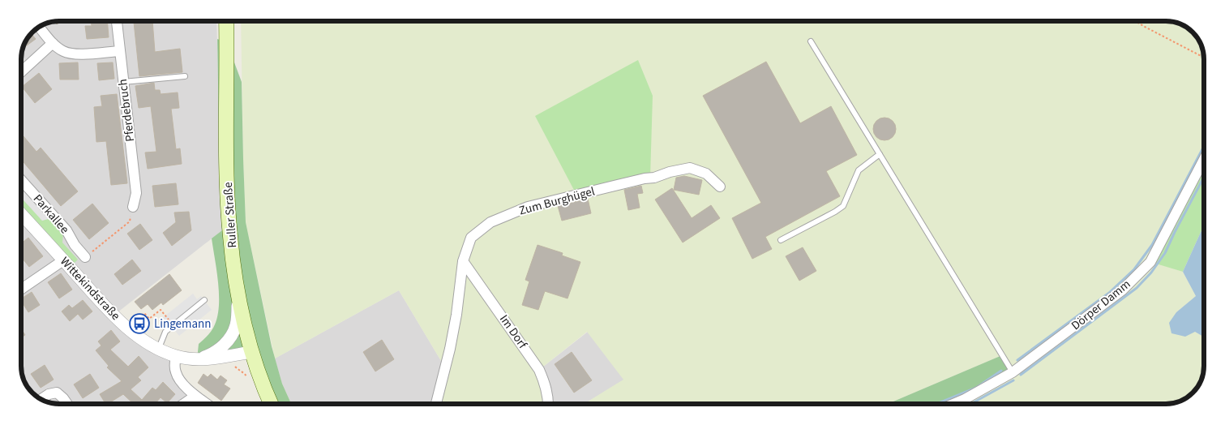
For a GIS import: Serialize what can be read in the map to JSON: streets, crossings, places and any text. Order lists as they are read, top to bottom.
{
  "streets": {
    "main road": ["Ruller Straße"],
    "street": [
      "Pferdebruch",
      "Zum Burghügel",
      "Parkallee",
      "Wittekindstraße",
      "Dörper Damm",
      "Im Dorf"
    ]
  },
  "crossings": [
    ["Zum Burghügel", "Im Dorf"],
    ["Ruller Straße", "Wittekindstraße"]
  ],
  "places": {
    "bus stop": ["Lingemann"]
  }
}
